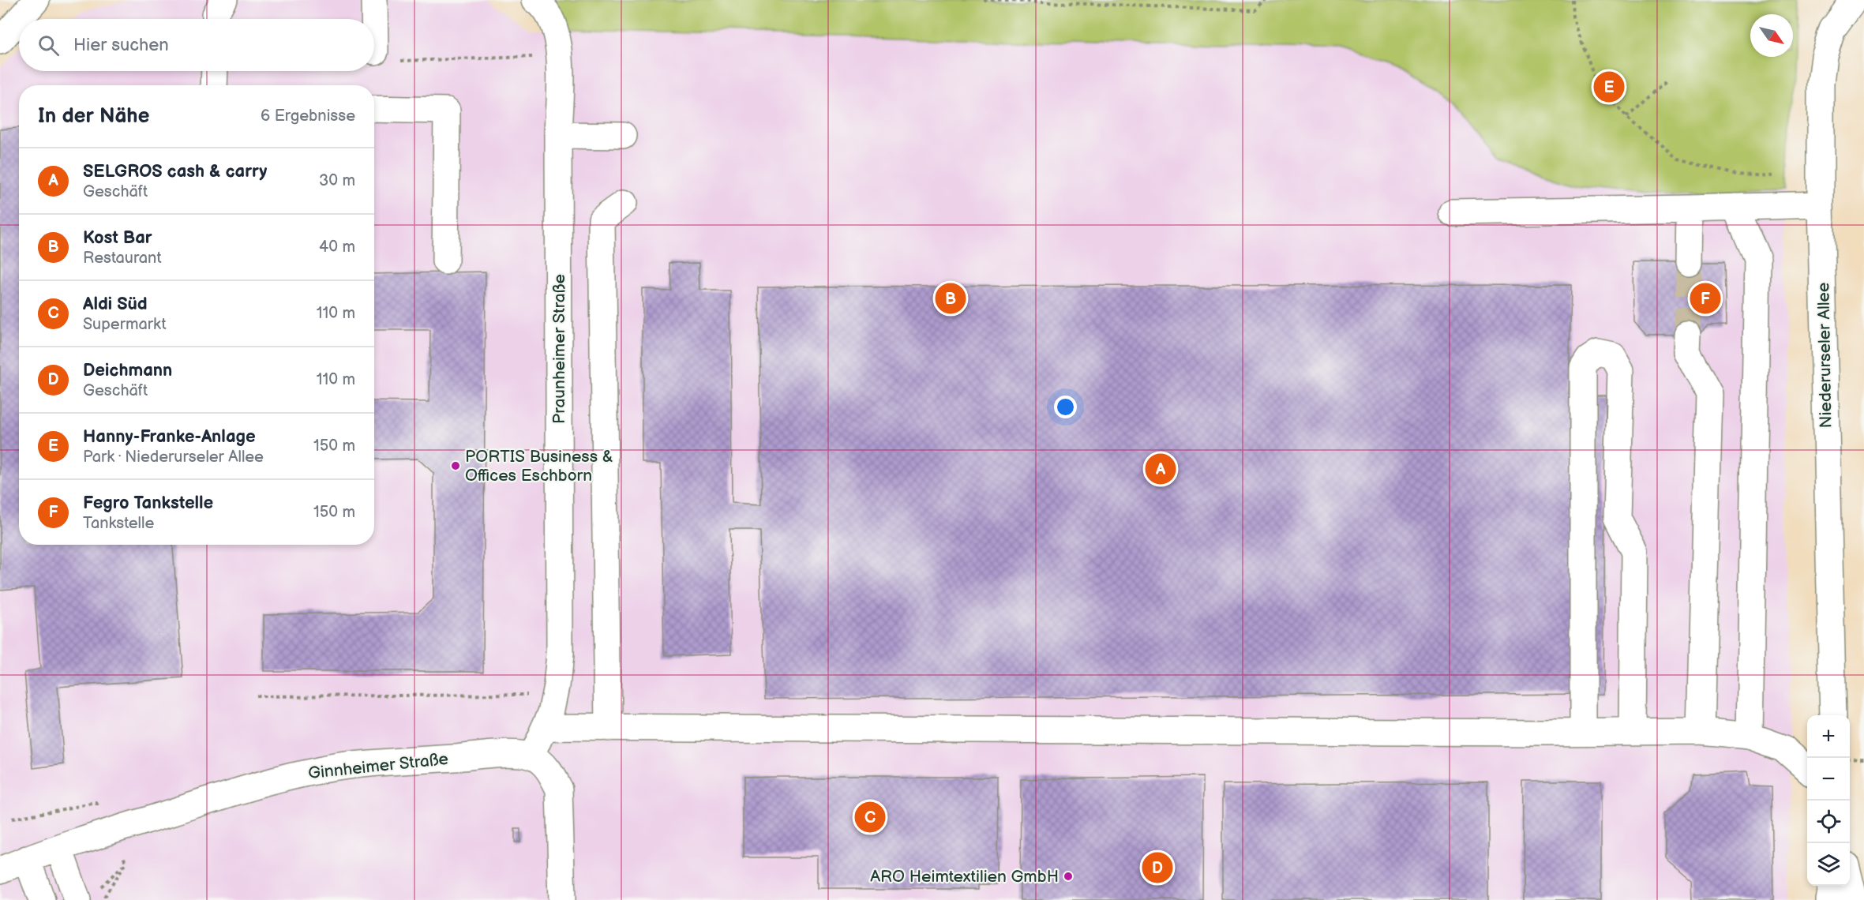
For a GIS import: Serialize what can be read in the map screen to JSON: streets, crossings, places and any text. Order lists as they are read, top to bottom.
{
  "streets": {
    "main road": ["Praunheimer Straße", "Niederurseler Allee", "Ginnheimer Straße"]
  },
  "crossings": [
    ["Praunheimer Straße", "Ginnheimer Straße"]
  ],
  "places": ["PORTIS Business & Offices Eschborn", "ARO Heimtextilien GmbH"],
  "north": "bottom right",
  "page": {
    "search": "Hier suchen",
    "pins": [
      "E",
      "B",
      "F",
      "A",
      "C",
      "D"
    ],
    "heading": ["In der Nähe", "6 Ergebnisse"],
    "list": [
      {
        "mark": "A",
        "name": "SELGROS cash & carry",
        "note": "Geschäft",
        "value": "30 m"
      },
      {
        "mark": "B",
        "name": "Kost Bar",
        "note": "Restaurant",
        "value": "40 m"
      },
      {
        "mark": "C",
        "name": "Aldi Süd",
        "note": "Supermarkt",
        "value": "110 m"
      },
      {
        "mark": "D",
        "name": "Deichmann",
        "note": "Geschäft",
        "value": "110 m"
      },
      {
        "mark": "E",
        "name": "Hanny-Franke-Anlage",
        "note": "Park · Niederurseler Allee",
        "value": "150 m"
      },
      {
        "mark": "F",
        "name": "Fegro Tankstelle",
        "note": "Tankstelle",
        "value": "150 m"
      }
    ],
    "map_buttons": ["+", "−"]
  }
}
